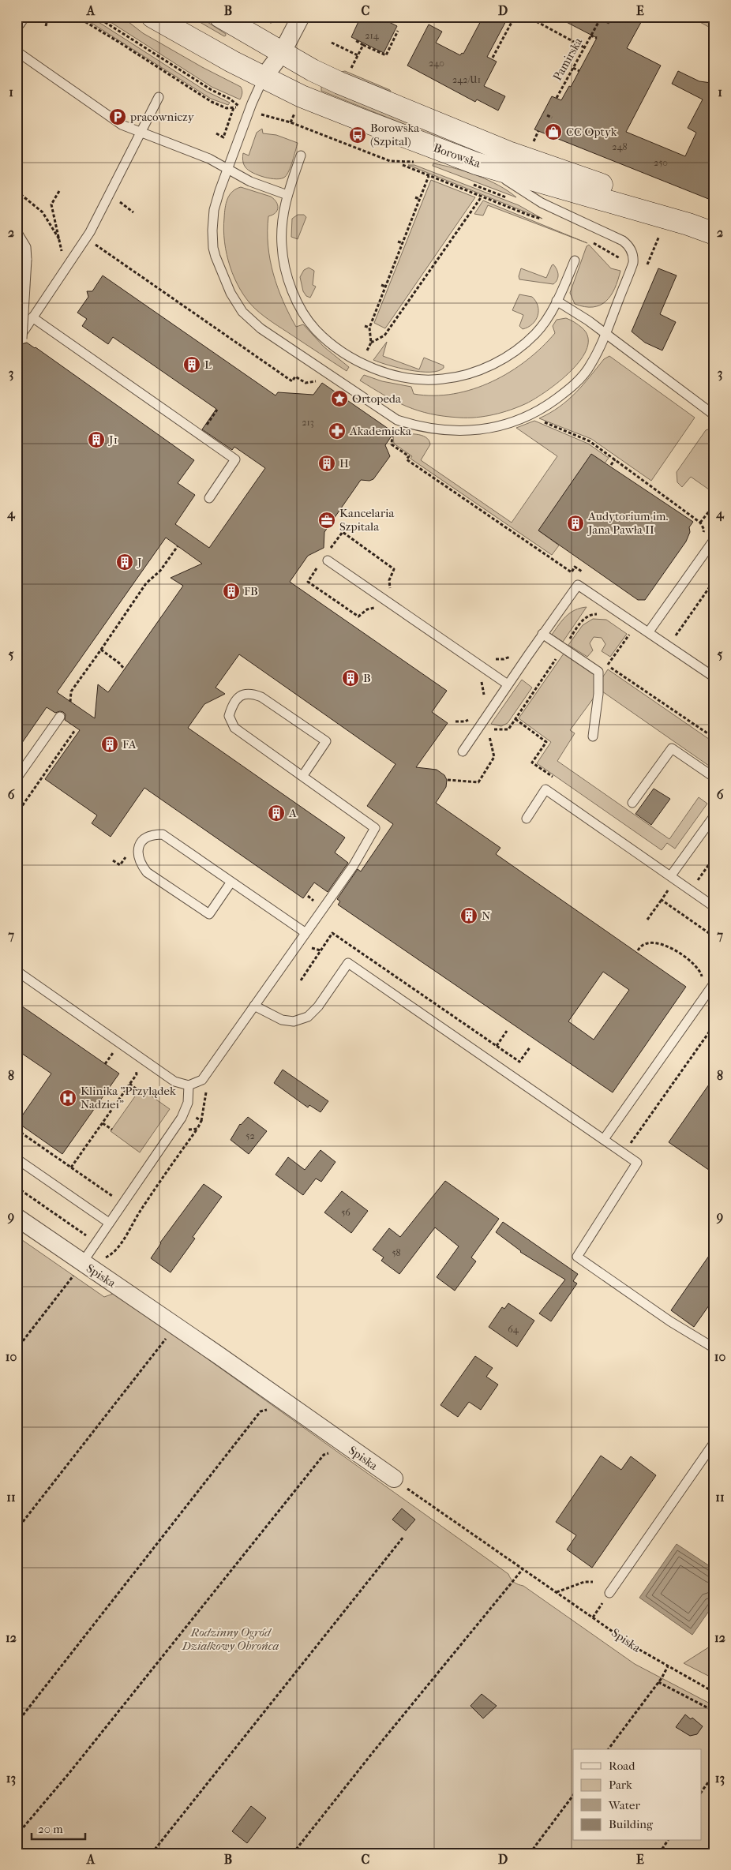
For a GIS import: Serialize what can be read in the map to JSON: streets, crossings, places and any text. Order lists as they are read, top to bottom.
{
  "streets": {
    "street": ["Borowska", "Spiska"],
    "path": ["Pamirska"]
  },
  "parks": ["Rodzinny Ogród Działkowy Obrońca"],
  "places": {
    "parking": ["pracowniczy"],
    "shop": ["CC Optyk"],
    "bus stop": ["Borowska (Szpital)"],
    "building": [
      "L",
      "J1",
      "H",
      "Audytorium im. Jana Pawła II",
      "J",
      "FB",
      "B",
      "FA",
      "A",
      "N"
    ],
    "place": ["Ortopeda"],
    "pharmacy": ["Akademicka"],
    "office": ["Kancelaria Szpitala"],
    "hospital": ["Klinika \"Przylądek Nadziei\""]
  },
  "house_numbers": [
    "214",
    "240",
    "242/U1",
    "248",
    "250",
    "213",
    "52",
    "56",
    "58",
    "64"
  ],
  "legend": [
    "Road",
    "Park",
    "Water",
    "Building"
  ],
  "scale_bar": "20 m",
  "grid": {
    "columns": [
      "A",
      "B",
      "C",
      "D",
      "E"
    ],
    "rows": [
      "1",
      "2",
      "3",
      "4",
      "5",
      "6",
      "7",
      "8",
      "9",
      "10",
      "11",
      "12",
      "13"
    ]
  }
}
